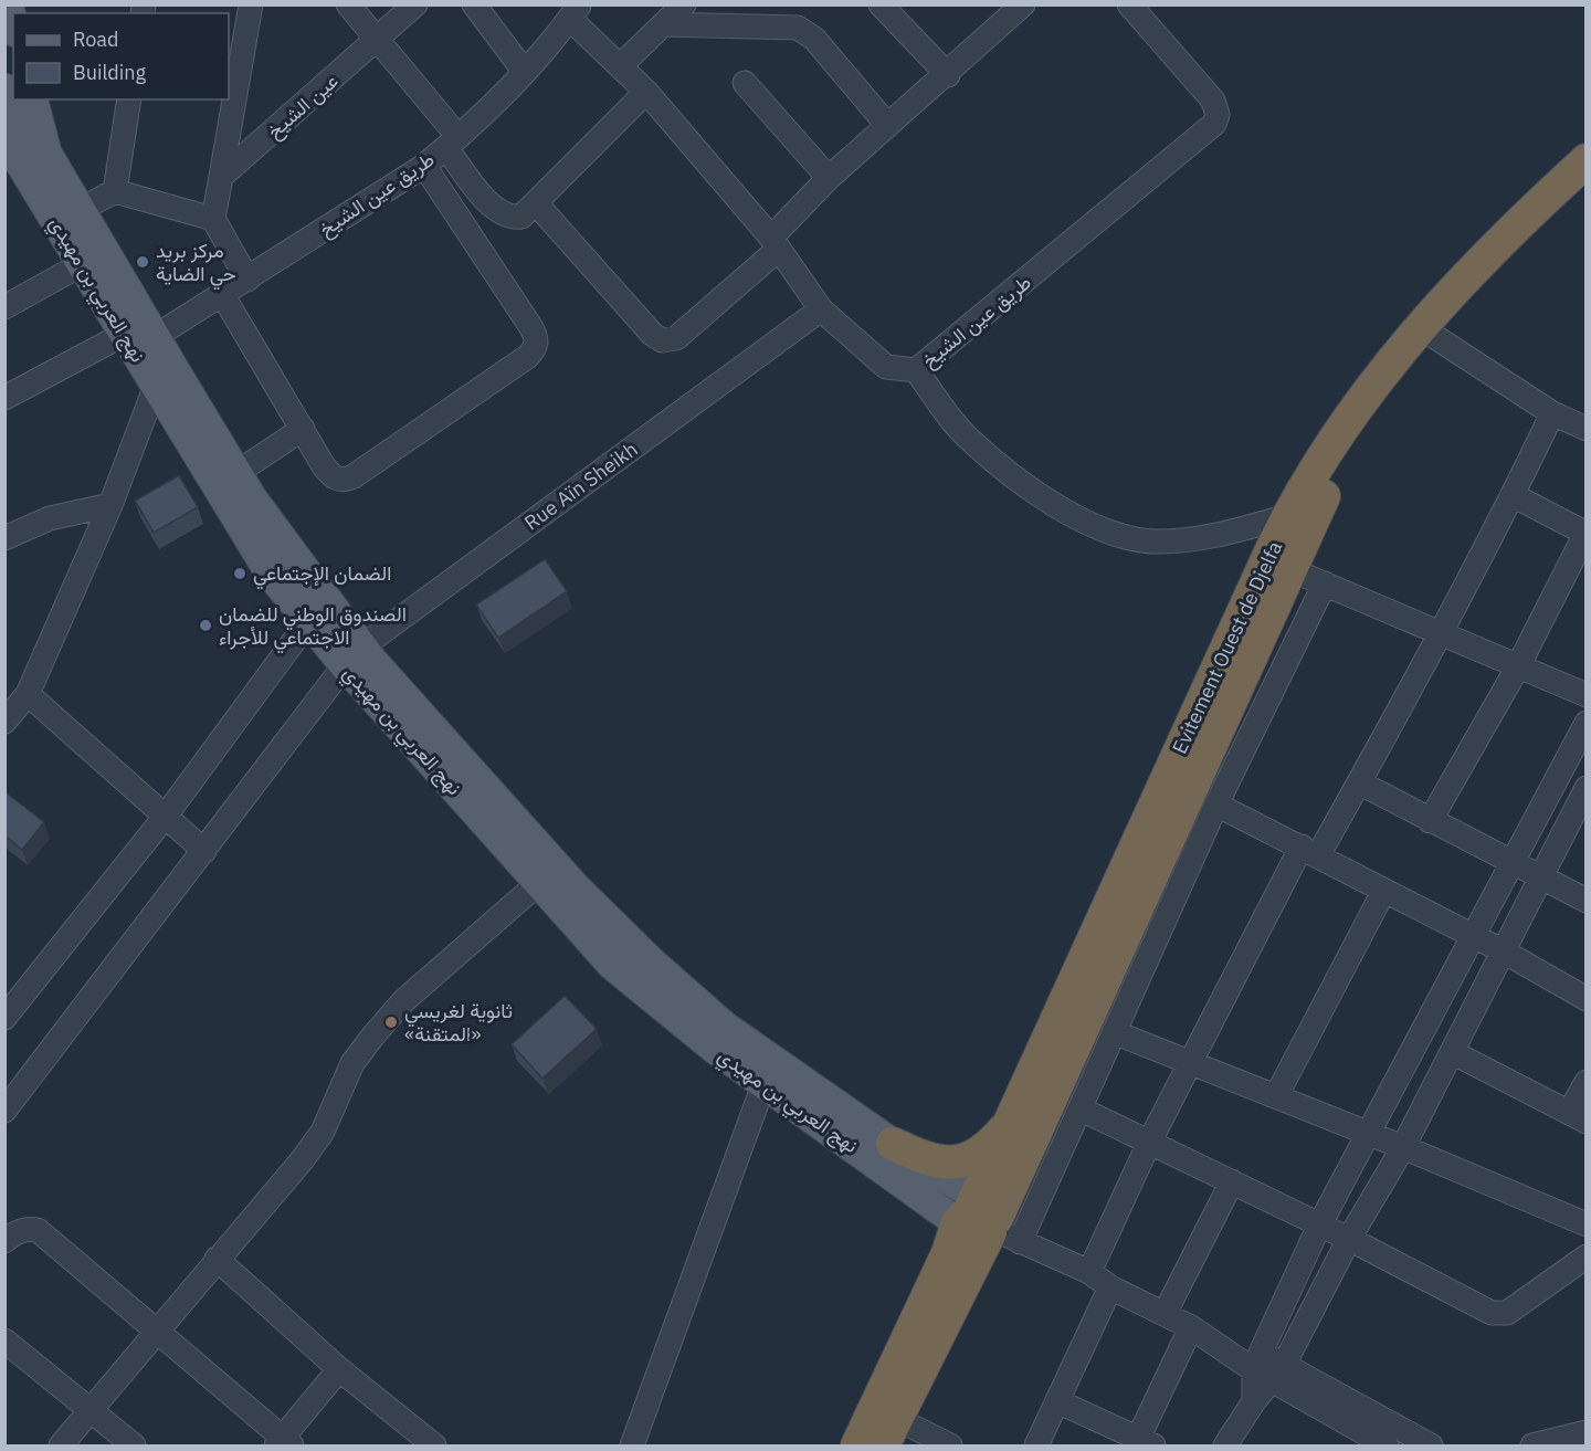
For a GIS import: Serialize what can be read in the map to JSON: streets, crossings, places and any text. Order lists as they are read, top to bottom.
{
  "streets": {
    "highway": ["Evitement Ouest de Djelfa"],
    "main road": ["نهج العربي بن مهيدي"],
    "street": ["عين الشيخ", "طريق عين الشيخ", "Rue Aïn Sheikh"]
  },
  "crossings": [
    ["طريق عين الشيخ", "نهج العربي بن مهيدي"],
    ["طريق عين الشيخ", "Rue Aïn Sheikh"],
    ["نهج العربي بن مهيدي", "Rue Aïn Sheikh"],
    ["نهج العربي بن مهيدي", "Evitement Ouest de Djelfa"]
  ],
  "places": [
    "مركز بريد حي الضاية",
    "الضمان الإجتماعي",
    "الصندوق الوطني للضمان الاجتماعي للأجراء",
    "ثانوية لغريسي «المتقنة»"
  ],
  "legend": ["Road", "Building"]
}
